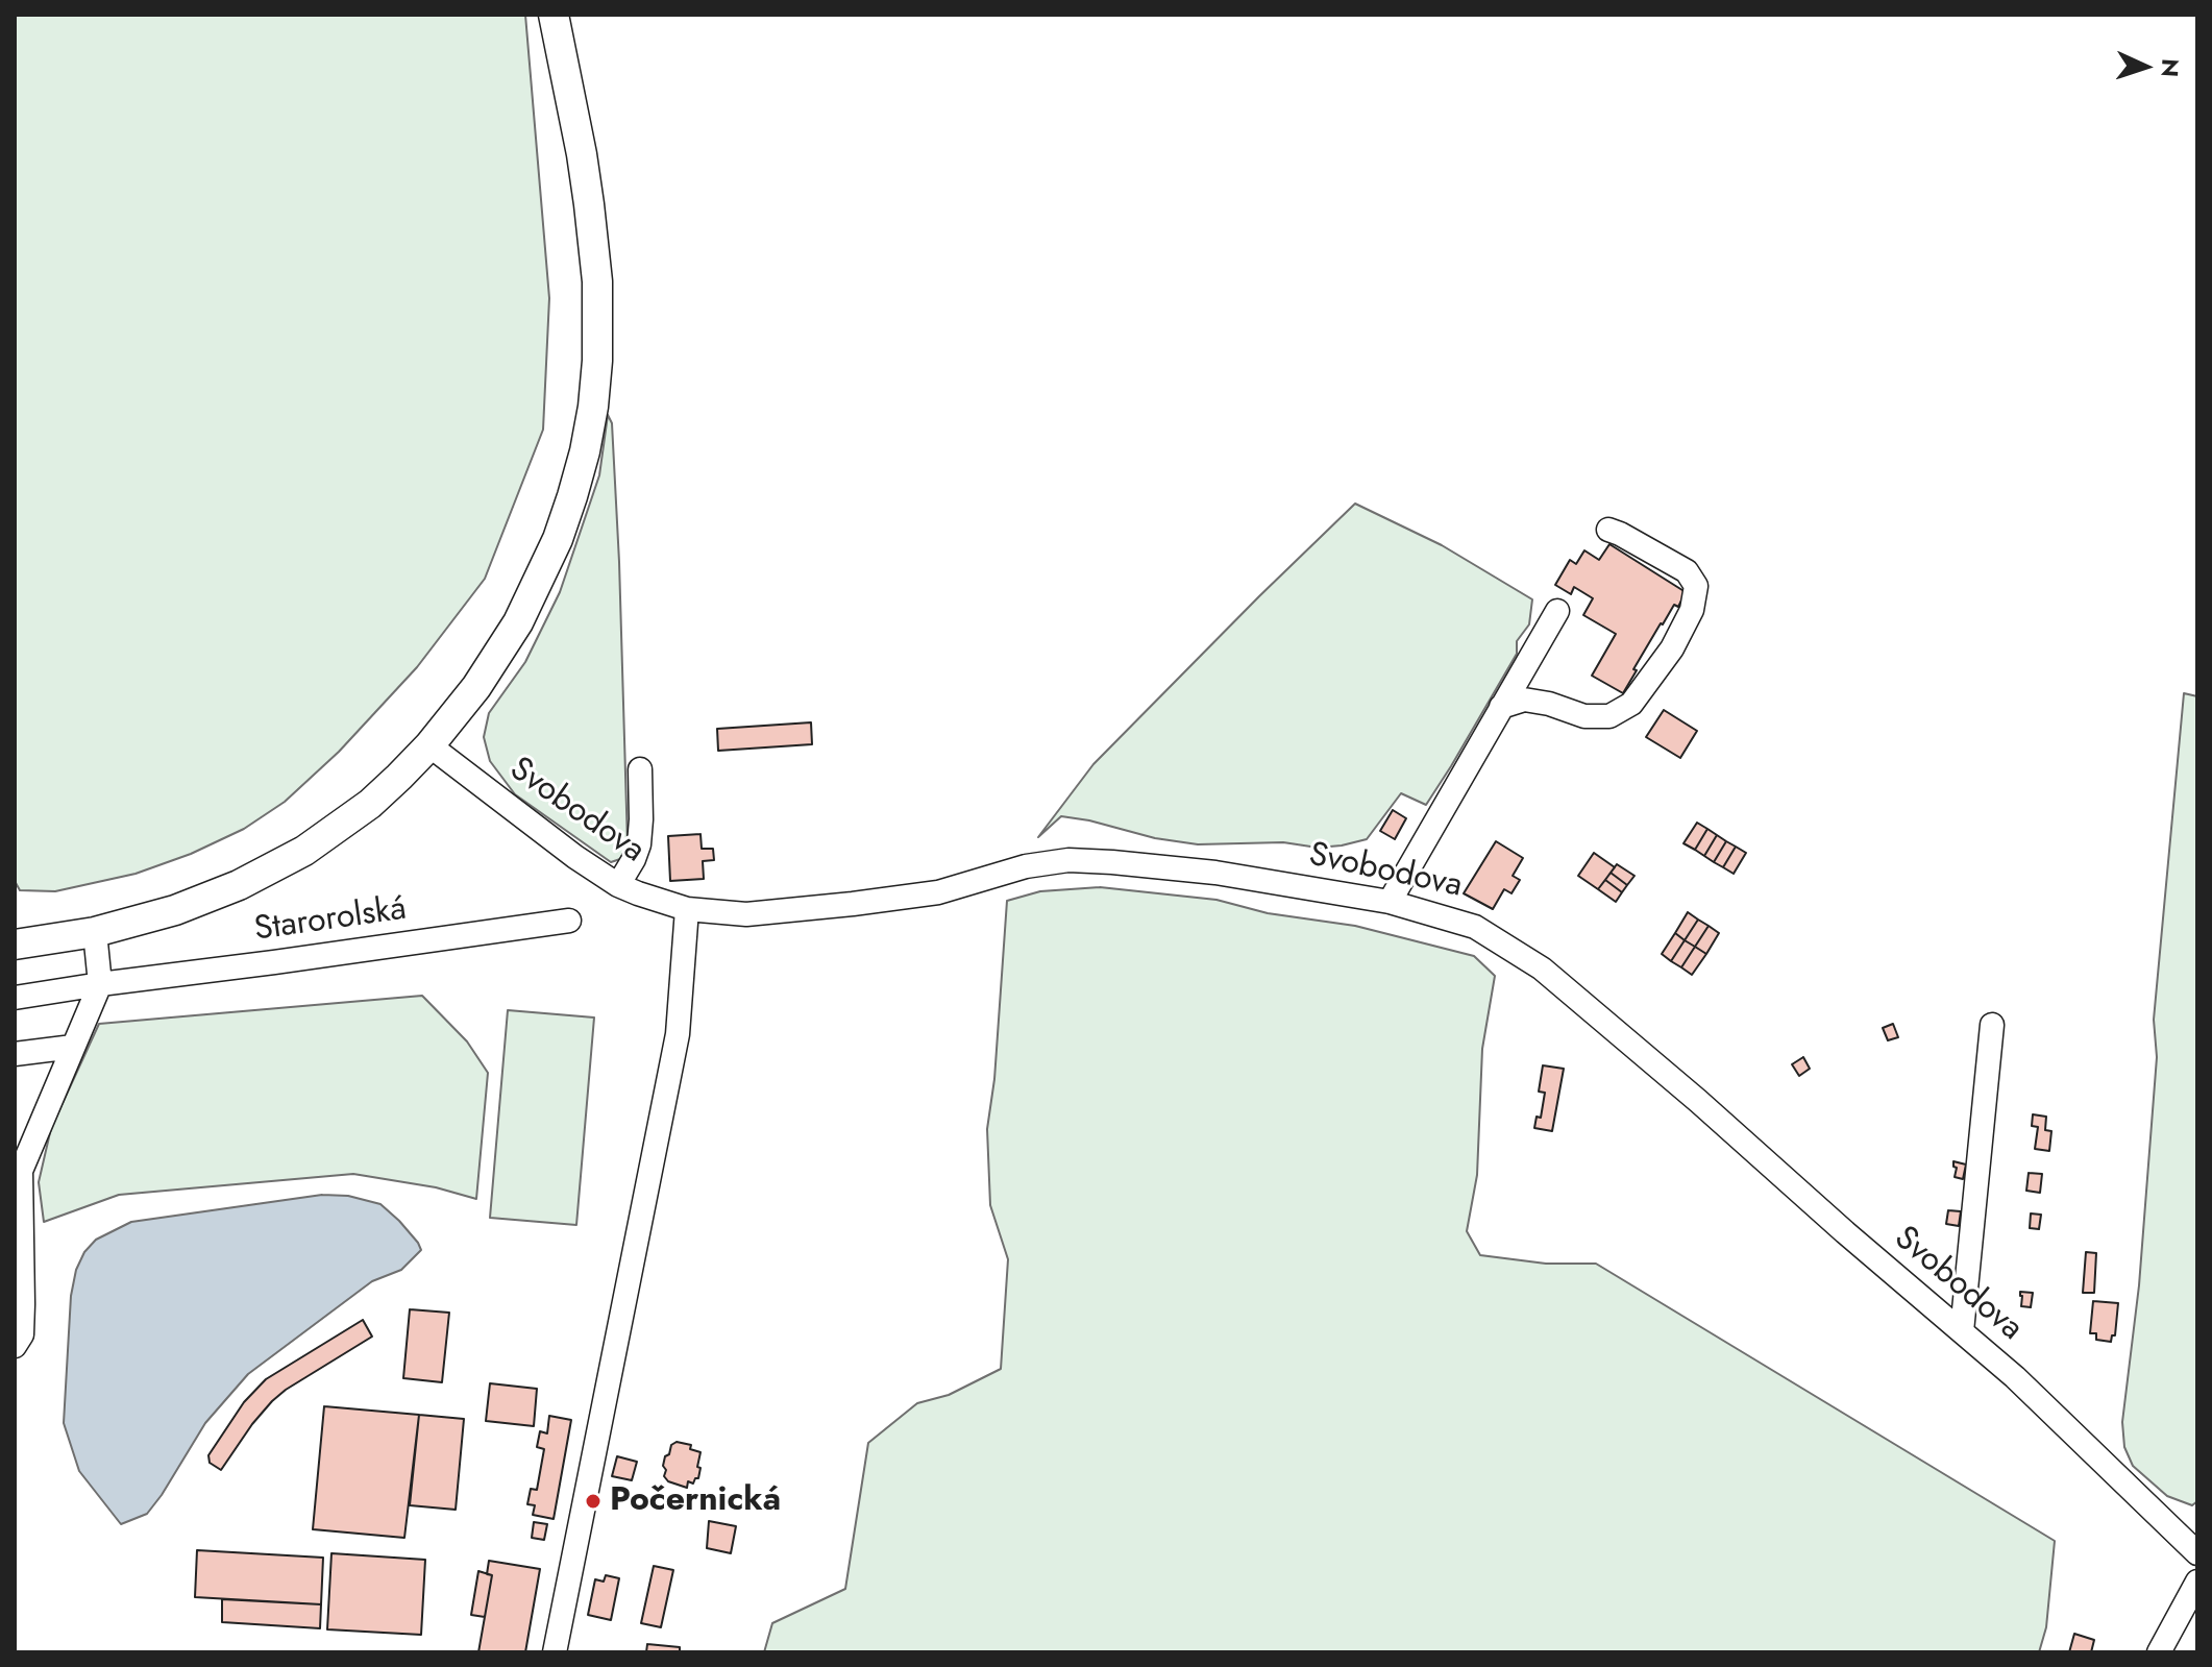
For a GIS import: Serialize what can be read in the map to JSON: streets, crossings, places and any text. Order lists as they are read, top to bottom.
{
  "streets": {
    "street": ["Svobodova", "Starorolská"]
  },
  "places": ["Počernická"],
  "north": "right"
}
